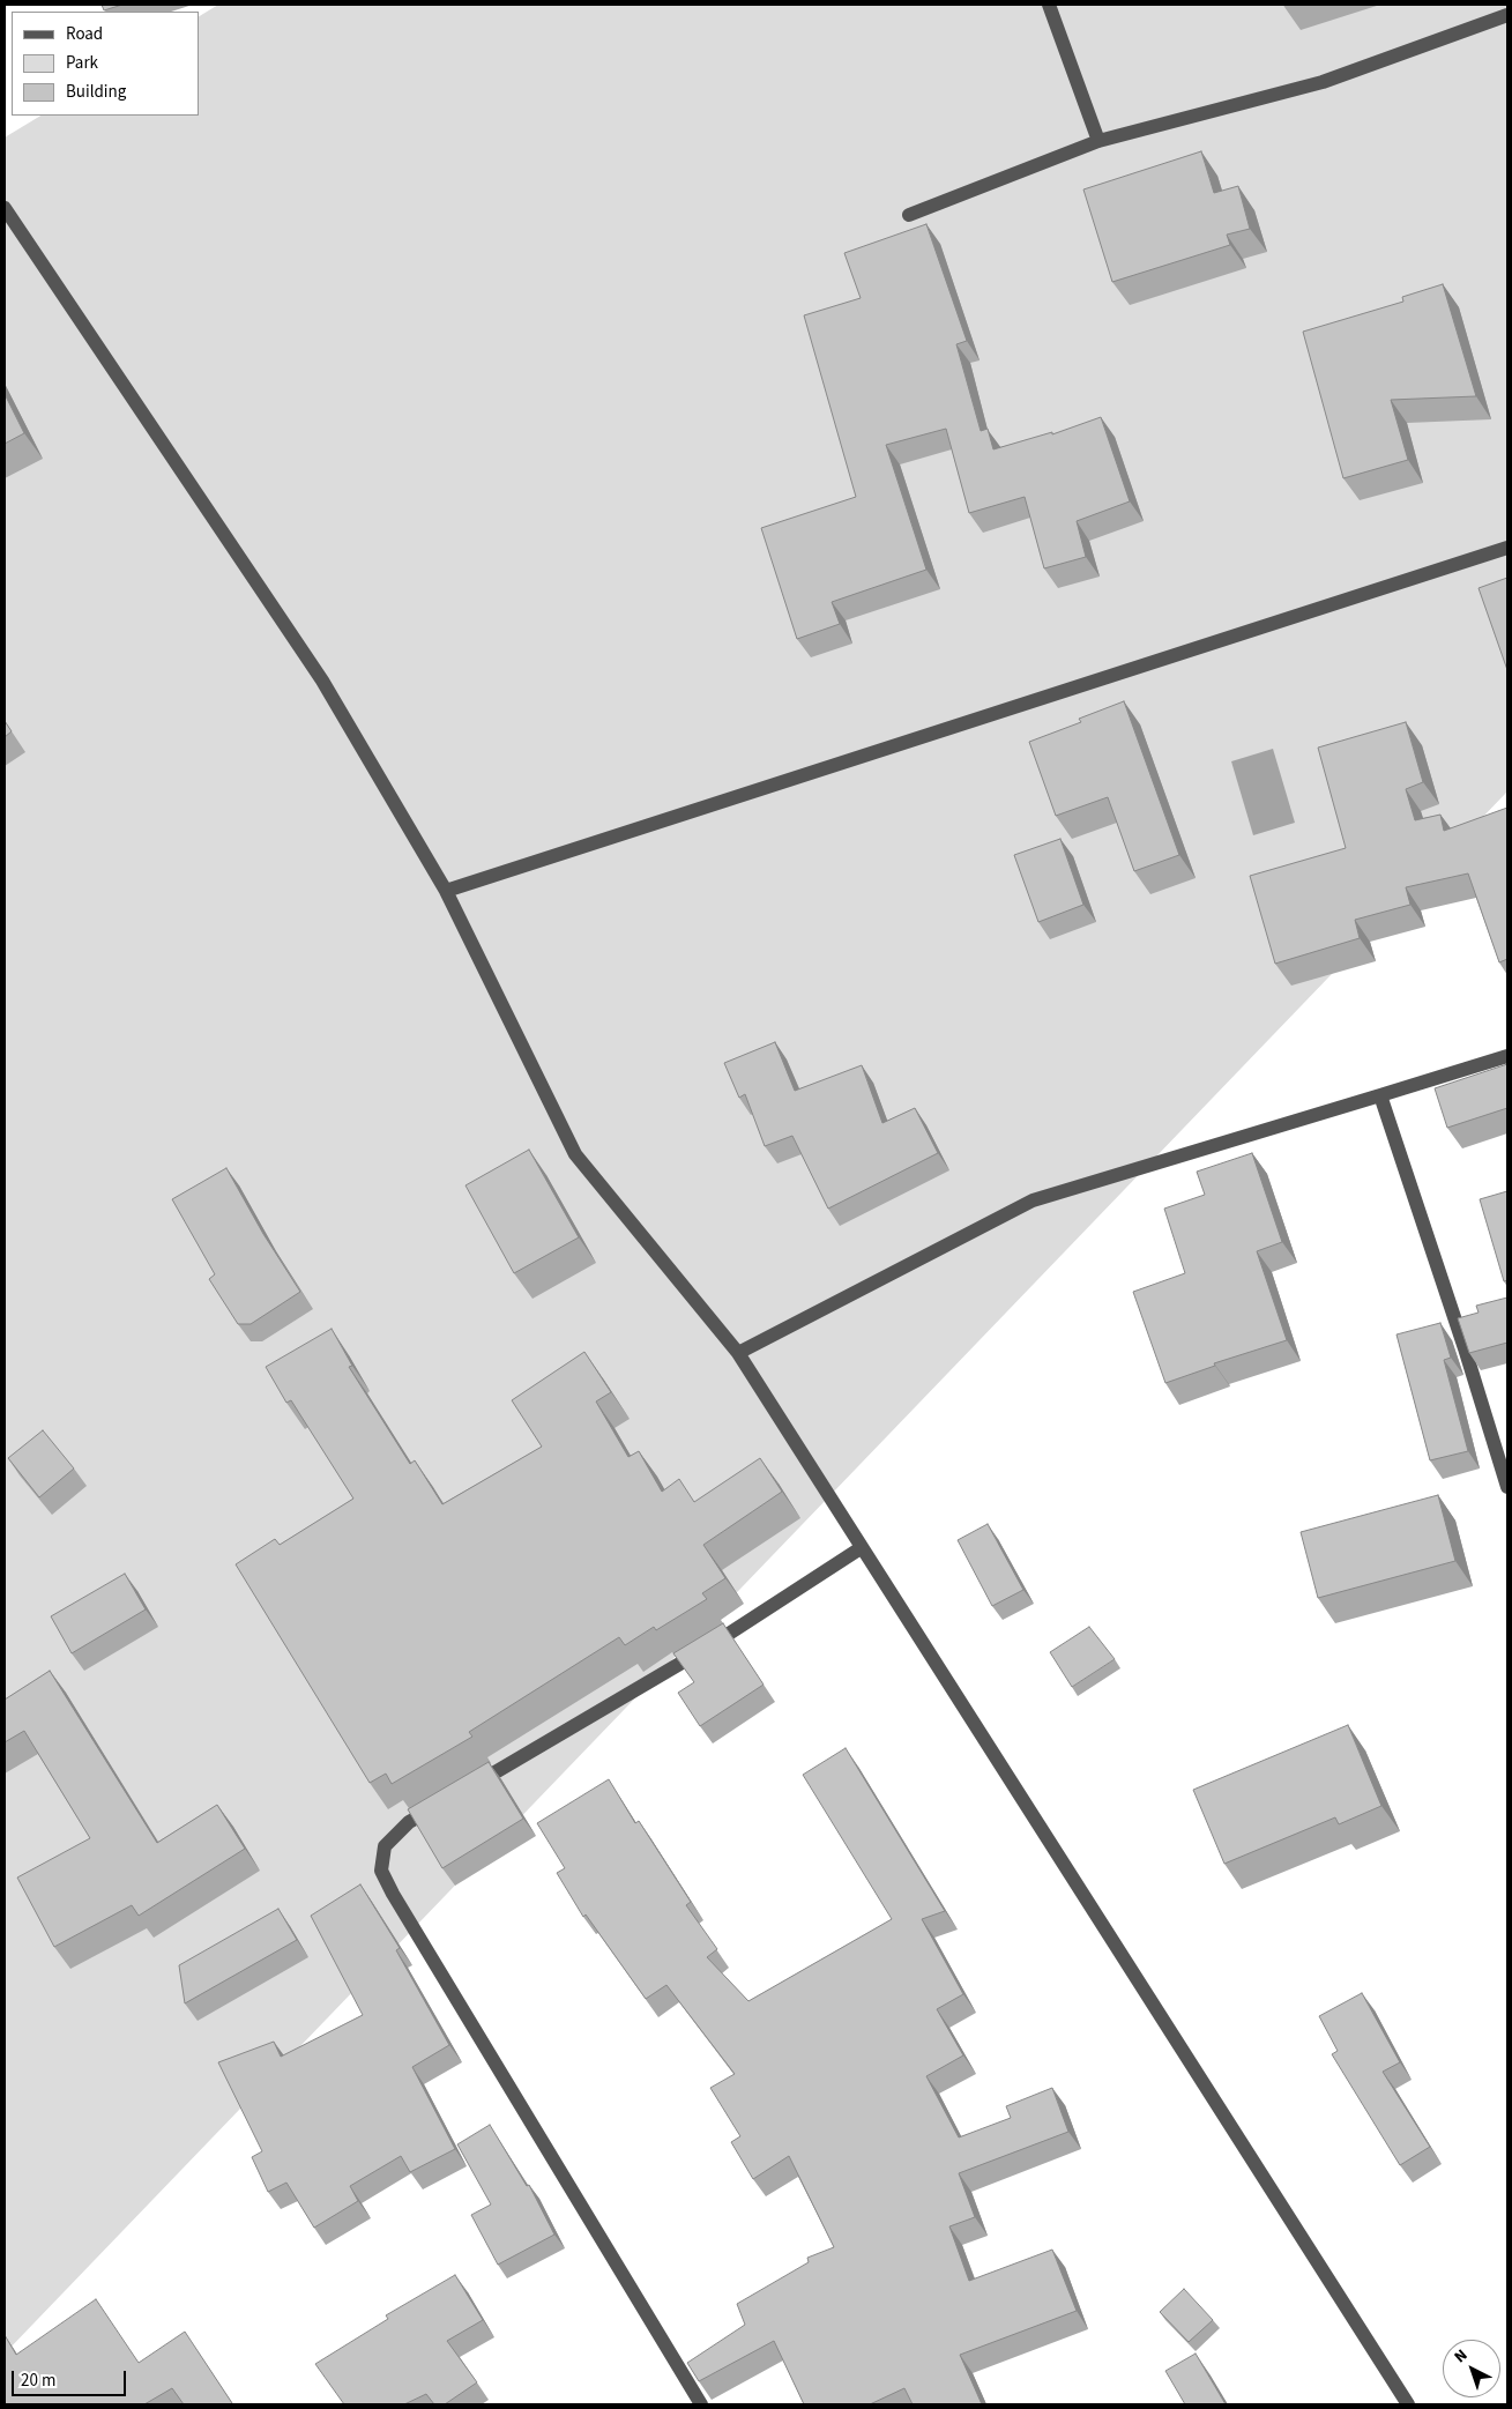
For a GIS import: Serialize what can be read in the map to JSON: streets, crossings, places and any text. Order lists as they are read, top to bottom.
{
  "legend": ["Road", "Park", "Building"],
  "scale_bar": "20 m",
  "north": "top left"
}
